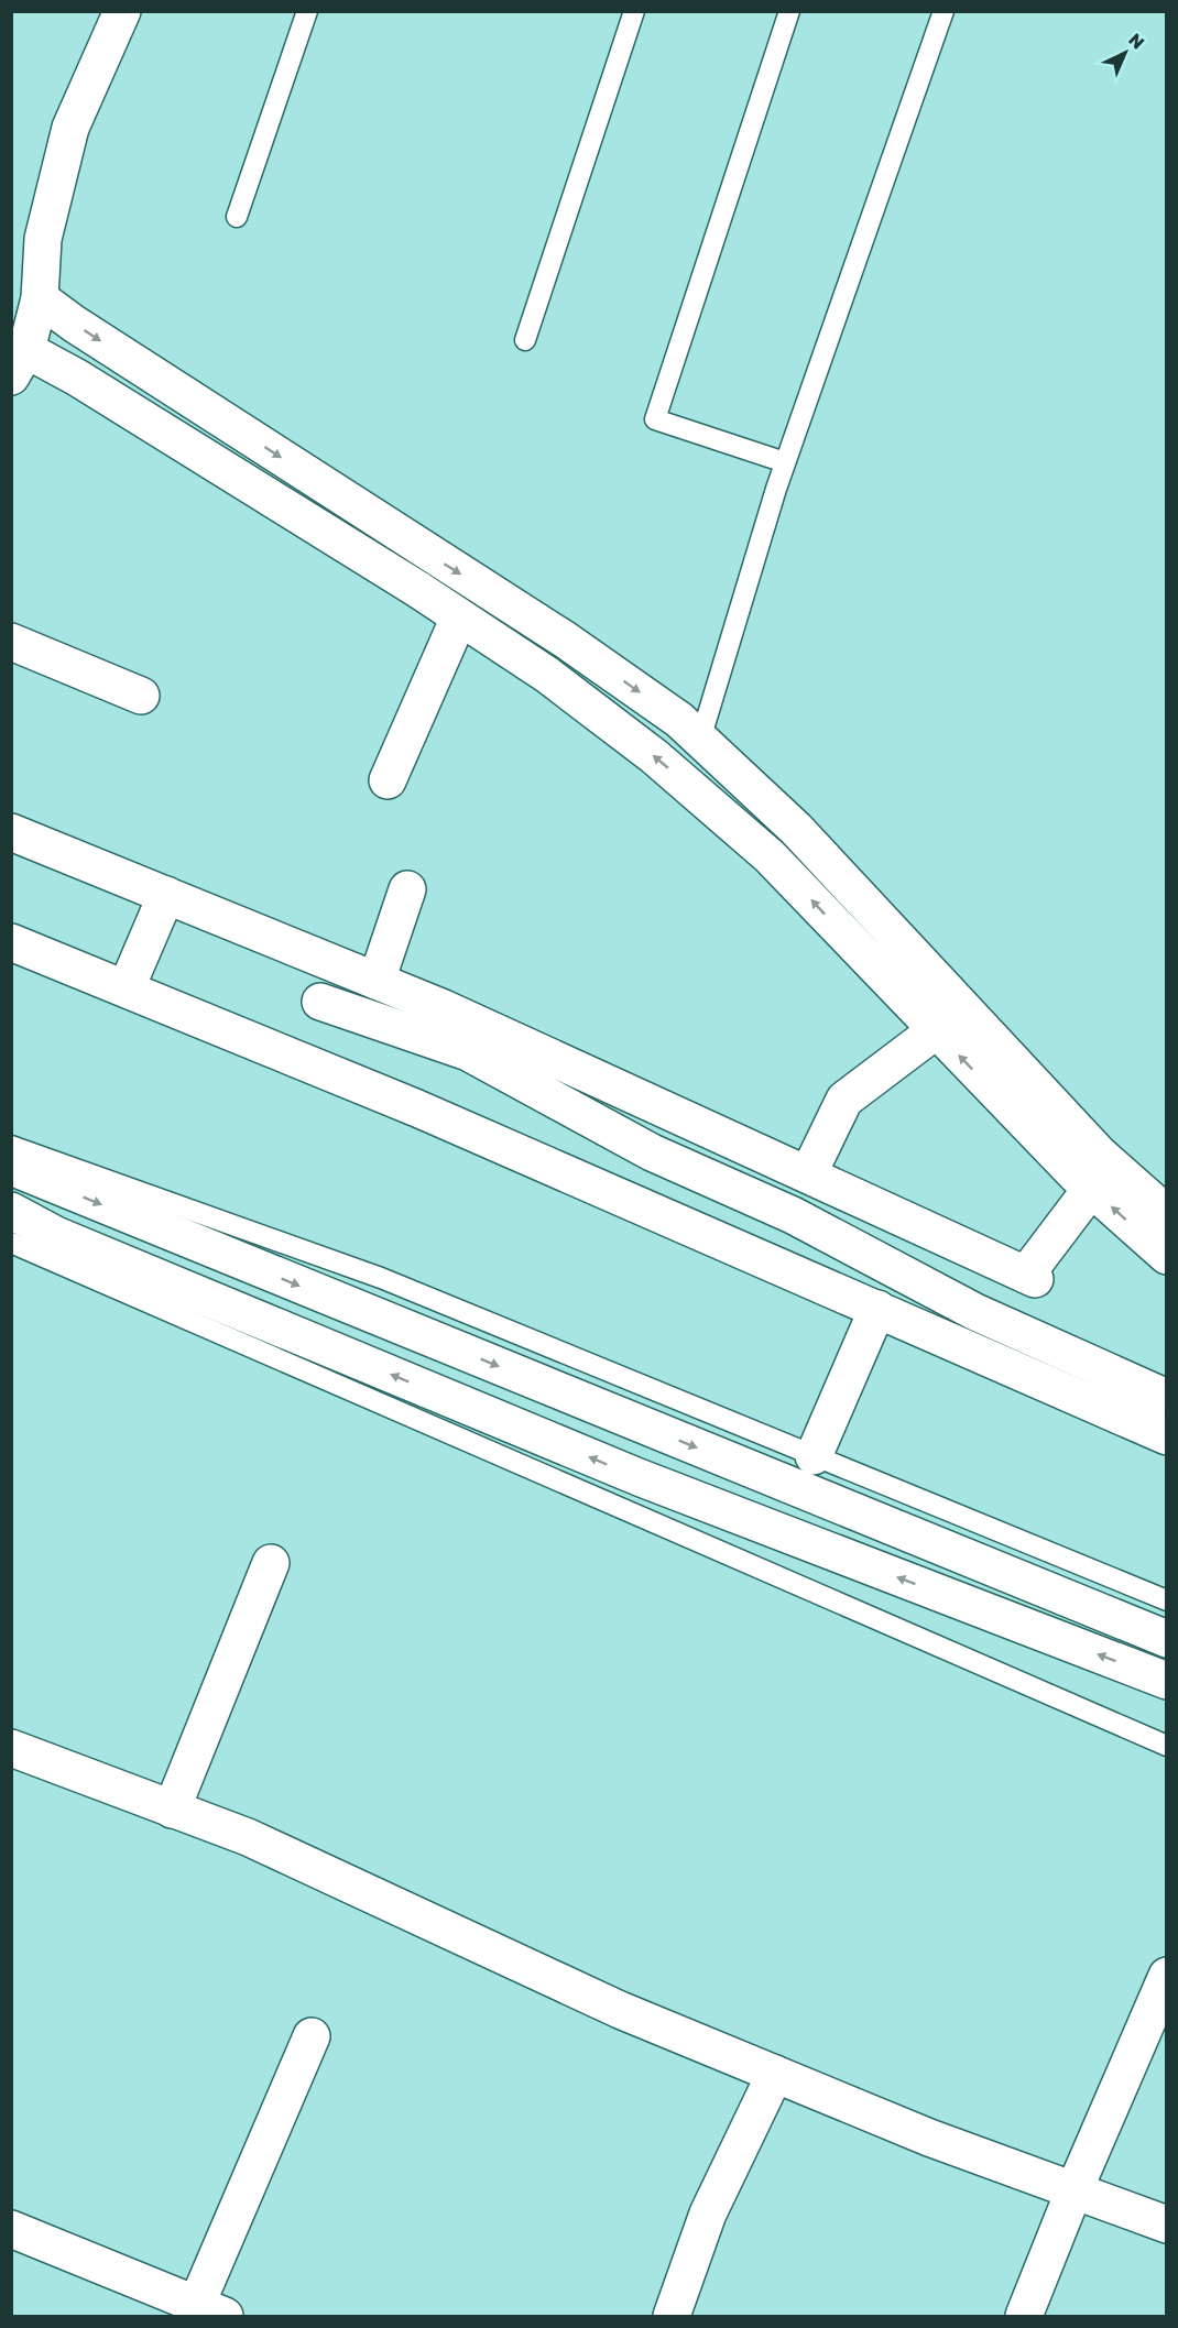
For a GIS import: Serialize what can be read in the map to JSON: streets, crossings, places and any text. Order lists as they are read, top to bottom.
{
  "north": "top right"
}
